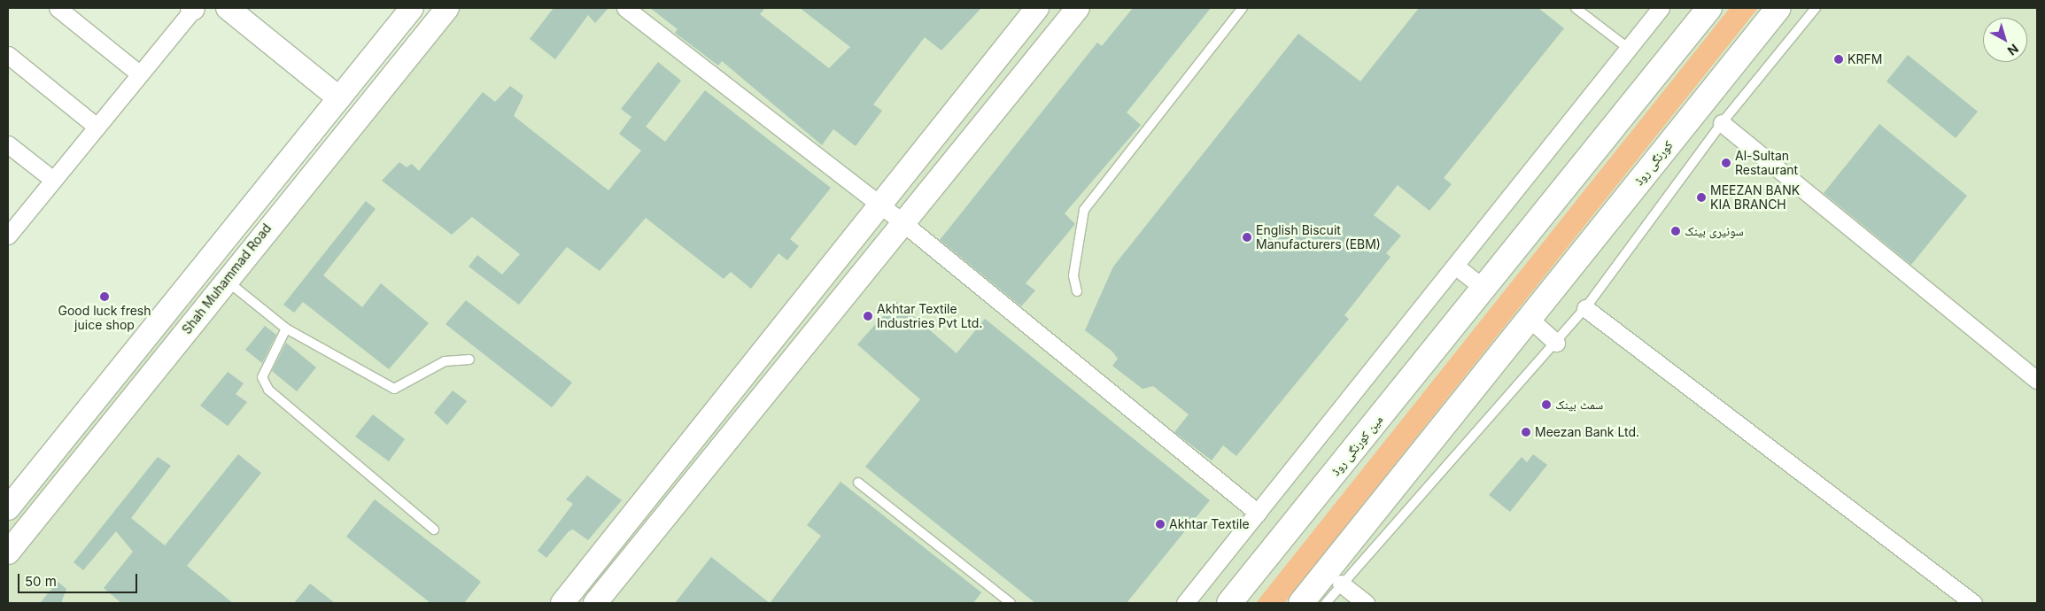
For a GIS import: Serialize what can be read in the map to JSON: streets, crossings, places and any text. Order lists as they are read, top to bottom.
{
  "streets": {
    "main road": ["کورنگی روڈ", "مین کورنگی روڈ"],
    "street": ["Shah Muhammad Road"]
  },
  "places": [
    "KRFM",
    "Al-Sultan Restaurant",
    "MEEZAN BANK KIA BRANCH",
    "سونیری بینک",
    "English Biscuit Manufacturers (EBM)",
    "Good luck fresh juice shop",
    "Akhtar Textile Industries Pvt Ltd.",
    "سمٹ بینک",
    "Meezan Bank Ltd.",
    "Akhtar Textile"
  ],
  "scale_bar": "50 m",
  "north": "bottom right"
}
